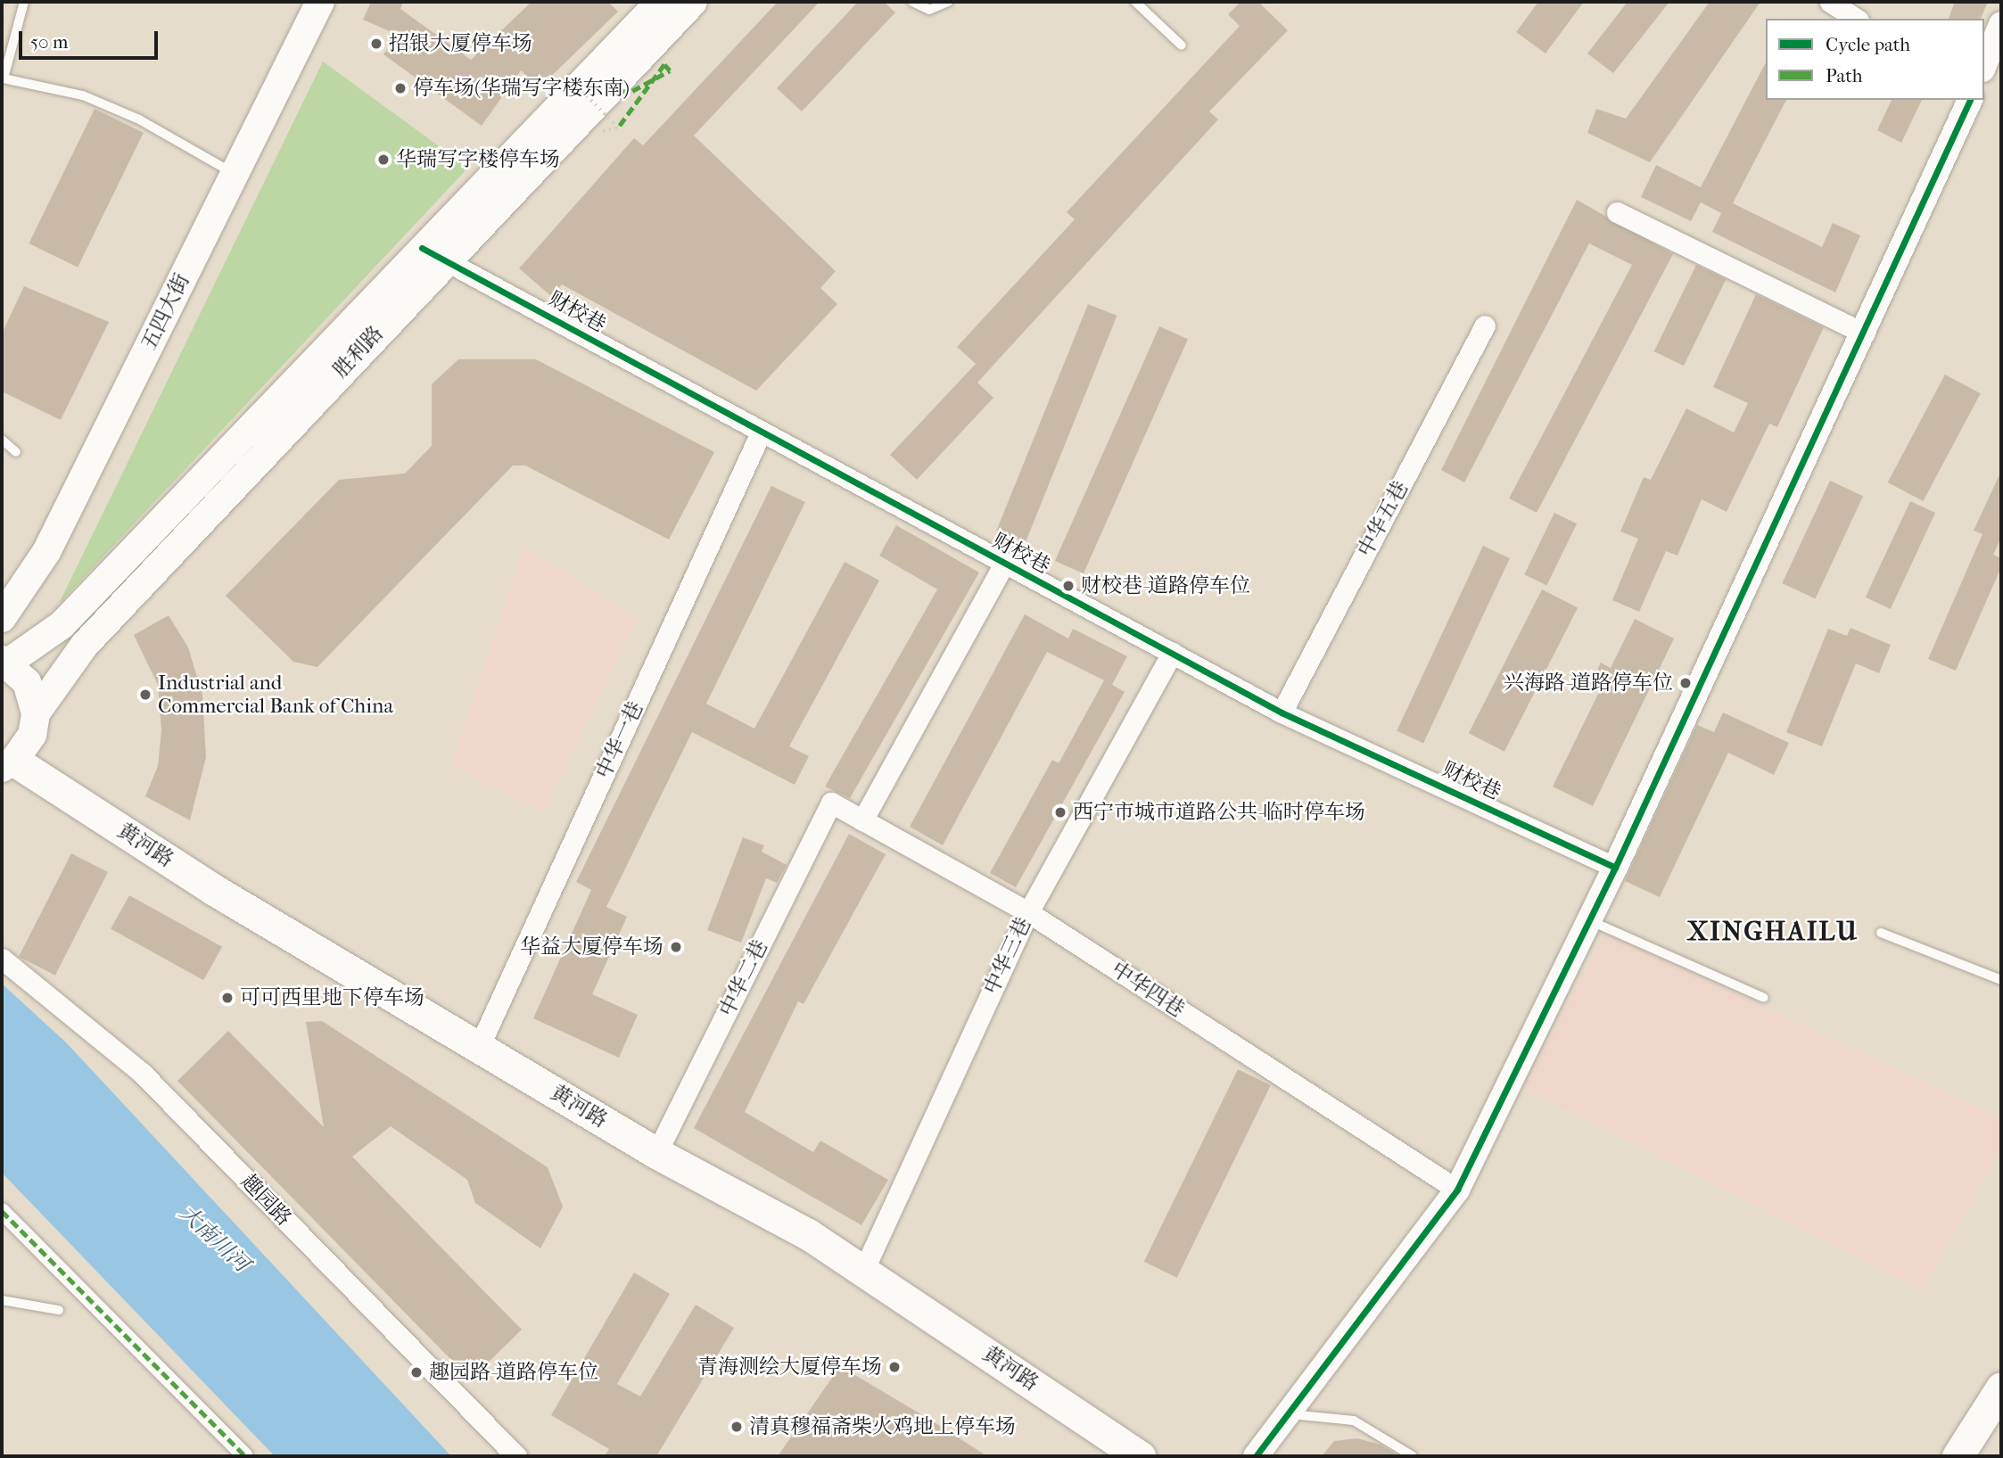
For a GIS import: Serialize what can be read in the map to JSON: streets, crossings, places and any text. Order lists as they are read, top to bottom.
{
  "streets": {
    "main road": ["五四大街", "胜利路", "黄河路"],
    "street": [
      "财校巷",
      "中华五巷",
      "中华一巷",
      "中华三巷",
      "中华二巷",
      "中华四巷",
      "趣园路"
    ]
  },
  "crossings": [
    ["财校巷", "胜利路"],
    ["财校巷", "中华五巷"],
    ["财校巷", "中华一巷"],
    ["财校巷", "中华三巷"],
    ["中华一巷", "黄河路"],
    ["黄河路", "中华三巷"],
    ["黄河路", "中华二巷"],
    ["中华三巷", "中华四巷"],
    ["中华二巷", "中华四巷"]
  ],
  "districts": ["XINGHAILU"],
  "water": ["大南川河"],
  "places": [
    "招银大厦停车场",
    "停车场(华瑞写字楼东南)",
    "华瑞写字楼停车场",
    "财校巷-道路停车位",
    "兴海路-道路停车位",
    "Industrial and Commercial Bank of China",
    "西宁市城市道路公共-临时停车场",
    "华益大厦停车场",
    "可可西里地下停车场",
    "青海测绘大厦停车场",
    "趣园路-道路停车位",
    "清真穆福斋柴火鸡地上停车场"
  ],
  "legend": ["Cycle path", "Path"],
  "scale_bar": "50 m"
}
